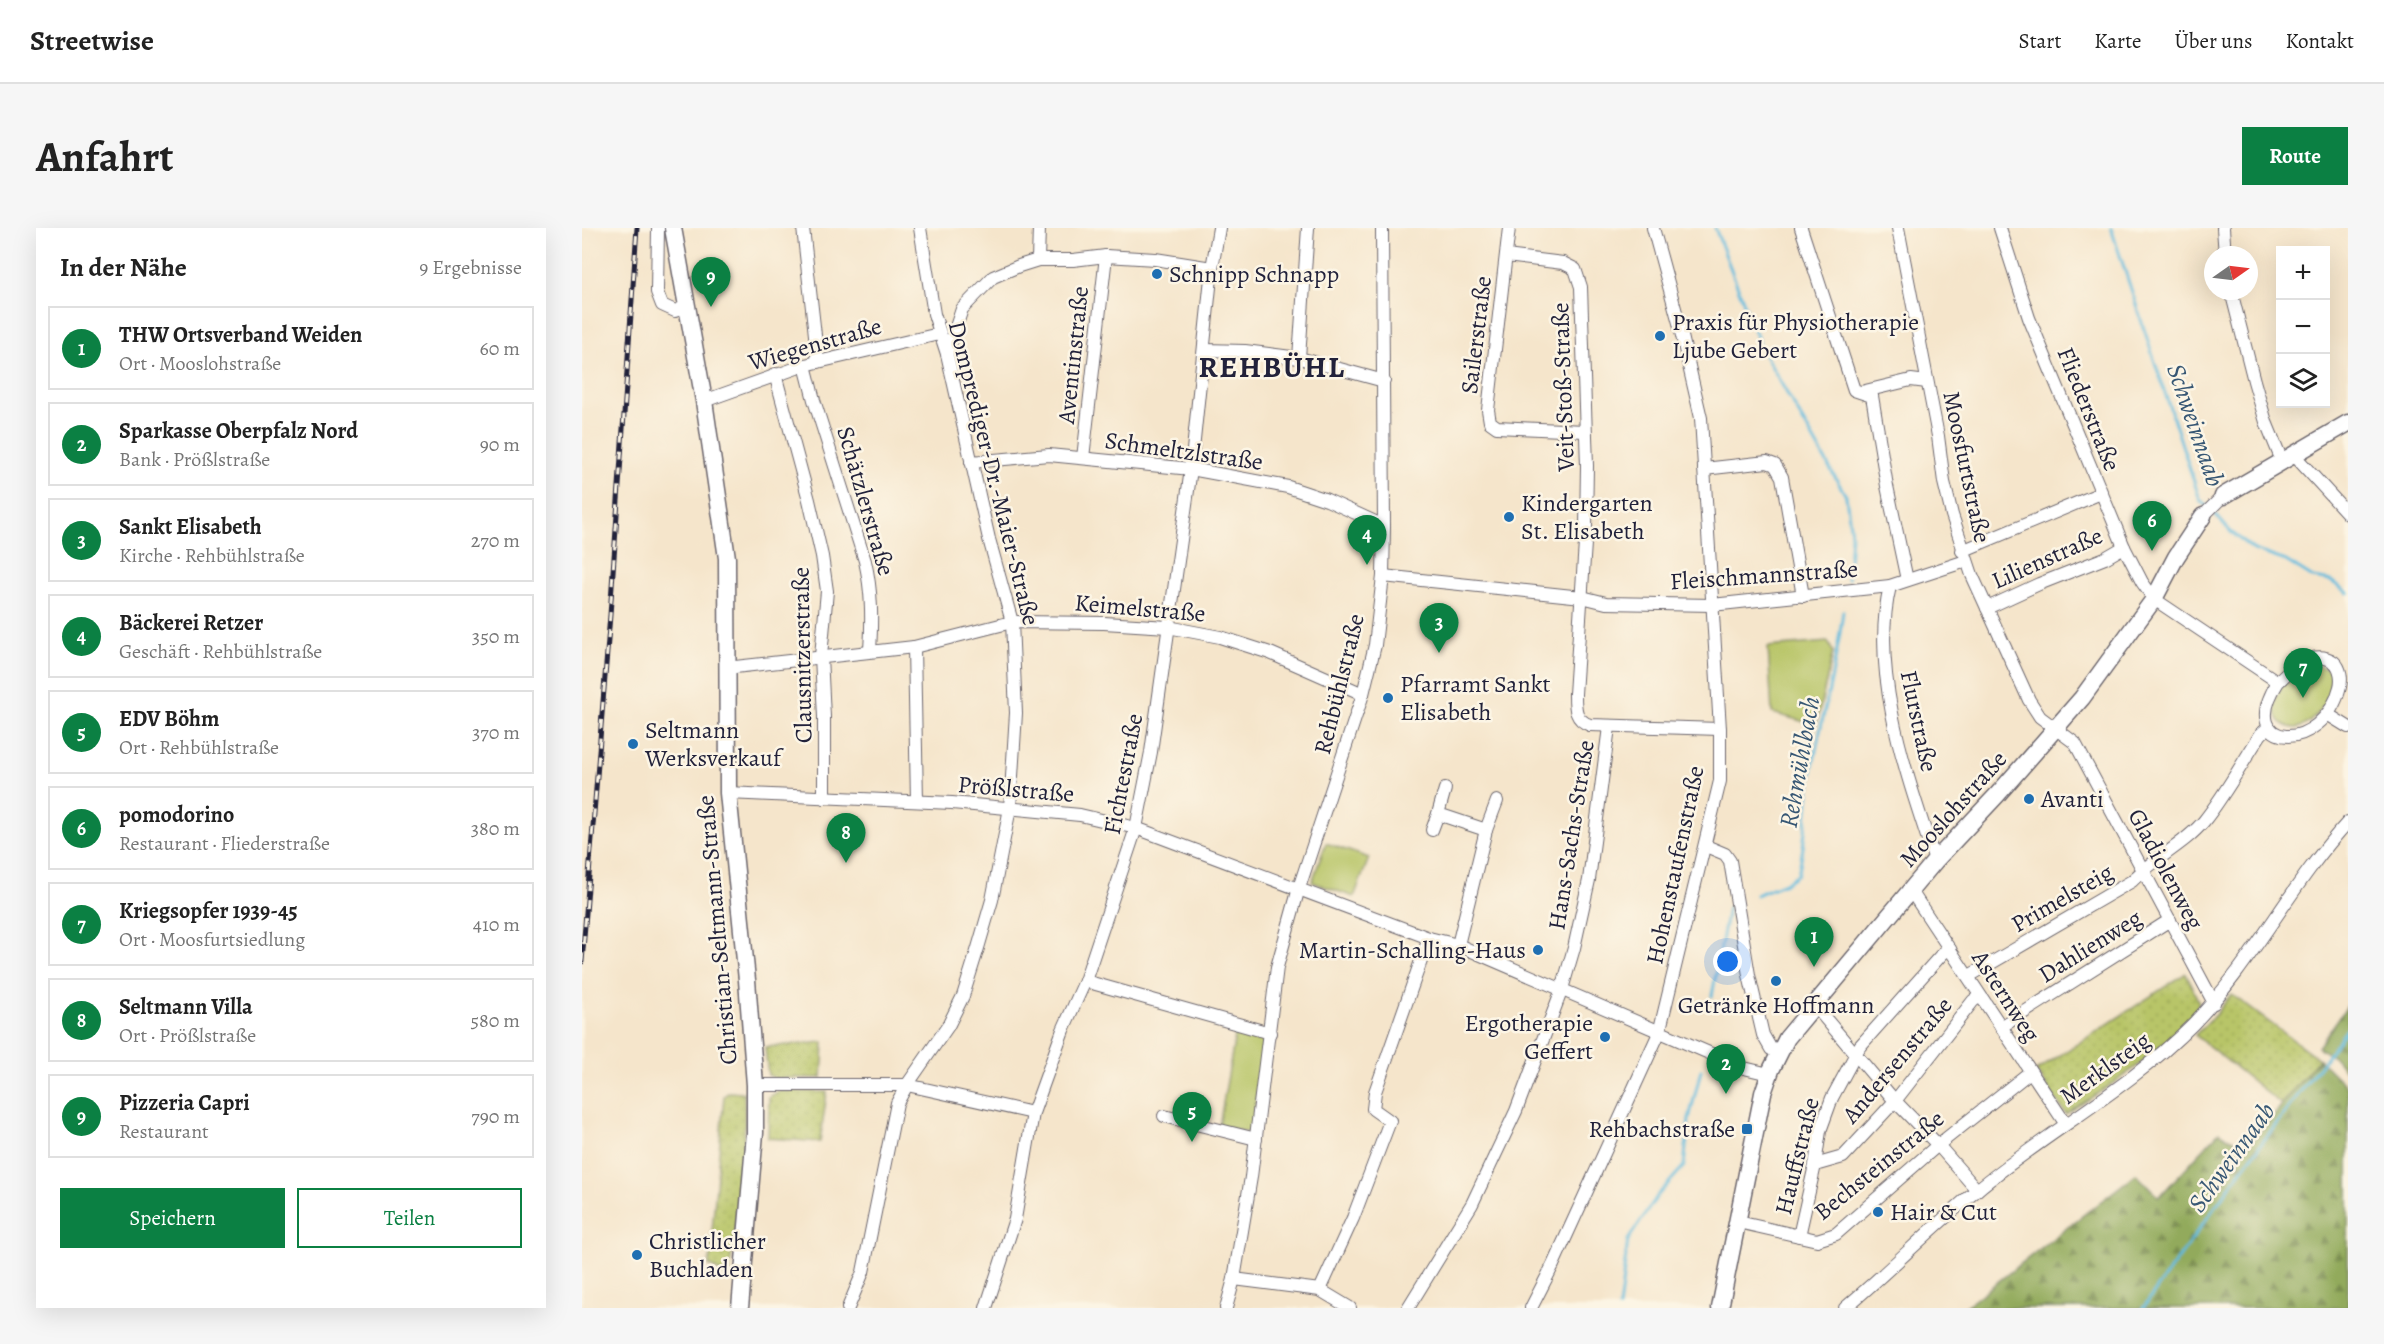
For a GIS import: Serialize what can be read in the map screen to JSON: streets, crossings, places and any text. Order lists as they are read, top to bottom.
{
  "streets": {
    "main road": ["Mooslohstraße", "Christian-Seltmann-Straße"],
    "street": [
      "Sailerstraße",
      "Wiegenstraße",
      "Aventinstraße",
      "Veit-Stoß-Straße",
      "Fliederstraße",
      "Schmeltzlstraße",
      "Moosfurtstraße",
      "Domprediger-Dr.-Maier-Straße",
      "Schätzlerstraße",
      "Lilienstraße",
      "Fleischmannstraße",
      "Keimelstraße",
      "Clausnitzerstraße",
      "Rehbühlstraße",
      "Flurstraße",
      "Fichtestraße",
      "Prößlstraße",
      "Hans-Sachs-Straße",
      "Hohenstaufenstraße",
      "Gladiolenweg",
      "Primelsteig",
      "Dahlienweg",
      "Asternweg",
      "Andersenstraße",
      "Merklsteig",
      "Hauffstraße",
      "Bechsteinstraße"
    ]
  },
  "crossings": [
    ["Sailerstraße", "Veit-Stoß-Straße"],
    ["Wiegenstraße", "Domprediger-Dr.-Maier-Straße"],
    ["Wiegenstraße", "Schätzlerstraße"],
    ["Wiegenstraße", "Clausnitzerstraße"],
    ["Wiegenstraße", "Christian-Seltmann-Straße"],
    ["Aventinstraße", "Schmeltzlstraße"],
    ["Veit-Stoß-Straße", "Fleischmannstraße"],
    ["Veit-Stoß-Straße", "Hans-Sachs-Straße"],
    ["Veit-Stoß-Straße", "Hohenstaufenstraße"],
    ["Fliederstraße", "Lilienstraße"],
    ["Fliederstraße", "Fleischmannstraße"],
    ["Fliederstraße", "Mooslohstraße"],
    ["Schmeltzlstraße", "Domprediger-Dr.-Maier-Straße"],
    ["Schmeltzlstraße", "Rehbühlstraße"],
    ["Schmeltzlstraße", "Fichtestraße"],
    ["Moosfurtstraße", "Lilienstraße"],
    ["Moosfurtstraße", "Fleischmannstraße"],
    ["Moosfurtstraße", "Mooslohstraße"],
    ["Moosfurtstraße", "Gladiolenweg"],
    ["Domprediger-Dr.-Maier-Straße", "Keimelstraße"],
    ["Domprediger-Dr.-Maier-Straße", "Prößlstraße"],
    ["Schätzlerstraße", "Keimelstraße"],
    ["Fleischmannstraße", "Rehbühlstraße"],
    ["Fleischmannstraße", "Flurstraße"],
    ["Fleischmannstraße", "Hohenstaufenstraße"],
    ["Keimelstraße", "Clausnitzerstraße"],
    ["Keimelstraße", "Rehbühlstraße"],
    ["Keimelstraße", "Fichtestraße"],
    ["Keimelstraße", "Christian-Seltmann-Straße"],
    ["Clausnitzerstraße", "Prößlstraße"],
    ["Rehbühlstraße", "Prößlstraße"],
    ["Flurstraße", "Mooslohstraße"],
    ["Fichtestraße", "Prößlstraße"],
    ["Prößlstraße", "Mooslohstraße"],
    ["Prößlstraße", "Hans-Sachs-Straße"],
    ["Prößlstraße", "Hohenstaufenstraße"],
    ["Prößlstraße", "Christian-Seltmann-Straße"],
    ["Mooslohstraße", "Gladiolenweg"],
    ["Mooslohstraße", "Asternweg"],
    ["Mooslohstraße", "Bechsteinstraße"],
    ["Gladiolenweg", "Primelsteig"],
    ["Gladiolenweg", "Dahlienweg"],
    ["Gladiolenweg", "Merklsteig"],
    ["Primelsteig", "Asternweg"],
    ["Dahlienweg", "Asternweg"],
    ["Asternweg", "Andersenstraße"],
    ["Asternweg", "Merklsteig"],
    ["Asternweg", "Hauffstraße"],
    ["Asternweg", "Bechsteinstraße"],
    ["Andersenstraße", "Hauffstraße"],
    ["Hauffstraße", "Bechsteinstraße"]
  ],
  "districts": ["REHBÜHL"],
  "water": ["Schweinnaab", "Rehmühlbach"],
  "places": {
    "other": [
      "Schnipp Schnapp",
      "Praxis für Physiotherapie Ljube Gebert",
      "Kindergarten St. Elisabeth",
      "Pfarramt Sankt Elisabeth",
      "Seltmann Werksverkauf",
      "Avanti",
      "Martin-Schalling-Haus",
      "Getränke Hoffmann",
      "Ergotherapie Geffert",
      "Hair & Cut",
      "Christlicher Buchladen"
    ],
    "transit": ["Rehbachstraße"]
  },
  "north": "right",
  "page": {
    "header": "Streetwise",
    "nav": [
      "Start",
      "Karte",
      "Über uns",
      "Kontakt"
    ],
    "buttons": [
      "Route",
      ["Speichern", "Teilen"]
    ],
    "title": "Anfahrt",
    "heading": ["In der Nähe", "9 Ergebnisse"],
    "map_buttons": ["+", "−"],
    "pins": [
      "9",
      "6",
      "4",
      "3",
      "7",
      "8",
      "1",
      "2",
      "5"
    ],
    "list": [
      {
        "mark": "1",
        "name": "THW Ortsverband Weiden",
        "note": "Ort · Mooslohstraße",
        "value": "60 m"
      },
      {
        "mark": "2",
        "name": "Sparkasse Oberpfalz Nord",
        "note": "Bank · Prößlstraße",
        "value": "90 m"
      },
      {
        "mark": "3",
        "name": "Sankt Elisabeth",
        "note": "Kirche · Rehbühlstraße",
        "value": "270 m"
      },
      {
        "mark": "4",
        "name": "Bäckerei Retzer",
        "note": "Geschäft · Rehbühlstraße",
        "value": "350 m"
      },
      {
        "mark": "5",
        "name": "EDV Böhm",
        "note": "Ort · Rehbühlstraße",
        "value": "370 m"
      },
      {
        "mark": "6",
        "name": "pomodorino",
        "note": "Restaurant · Fliederstraße",
        "value": "380 m"
      },
      {
        "mark": "7",
        "name": "Kriegsopfer 1939-45",
        "note": "Ort · Moosfurtsiedlung",
        "value": "410 m"
      },
      {
        "mark": "8",
        "name": "Seltmann Villa",
        "note": "Ort · Prößlstraße",
        "value": "580 m"
      },
      {
        "mark": "9",
        "name": "Pizzeria Capri",
        "note": "Restaurant",
        "value": "790 m"
      }
    ]
  }
}
